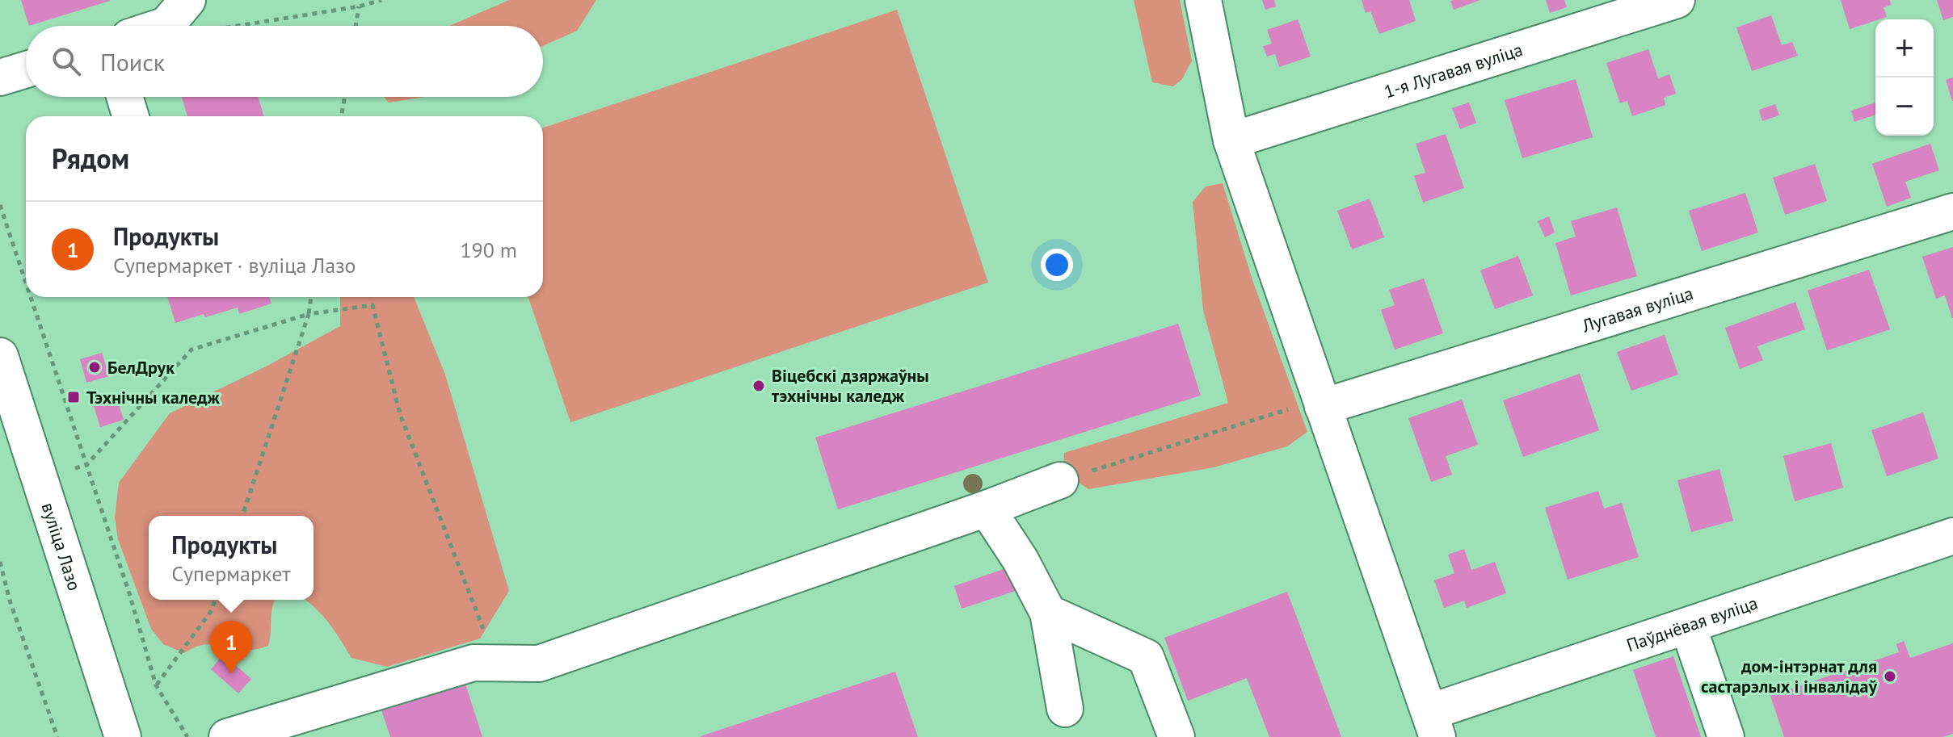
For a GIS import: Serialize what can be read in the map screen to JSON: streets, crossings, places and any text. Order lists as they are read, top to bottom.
{
  "streets": {
    "street": [
      "1-я Лугавая вуліца",
      "Лугавая вуліца",
      "вуліца Лазо",
      "Паўднёвая вуліца"
    ]
  },
  "places": {
    "other": ["БелДрук", "Віцебскі дзяржаўны тэхнічны каледж", "дом-інтэрнат для састарэлых і інвалідаў"],
    "transit": ["Тэхнічны каледж"]
  },
  "page": {
    "map_buttons": ["+", "−"],
    "search": "Поиск",
    "heading": "Рядом",
    "list": [
      {
        "mark": "1",
        "name": "Продукты",
        "note": "Супермаркет · вуліца Лазо",
        "value": "190 m"
      }
    ],
    "popup": ["Продукты", "Супермаркет"],
    "pins": "1"
  }
}
